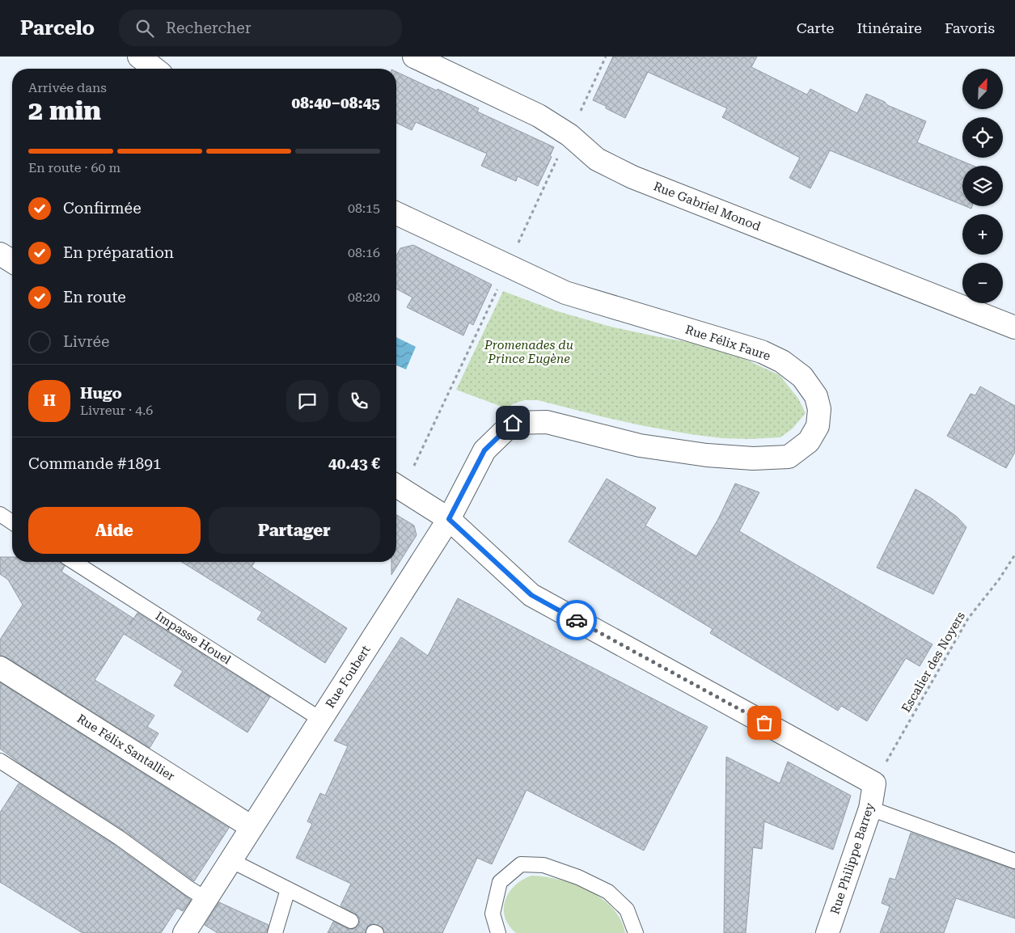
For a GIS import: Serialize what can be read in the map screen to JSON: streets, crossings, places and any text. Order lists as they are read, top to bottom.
{
  "streets": {
    "street": [
      "Rue Gabriel Monod",
      "Rue Félix Faure",
      "Rue Foubert",
      "Rue Félix Santallier",
      "Rue Philippe Barrey"
    ],
    "lane": ["Impasse Houel"],
    "path": ["Escalier des Noyers"]
  },
  "crossings": [
    ["Rue Félix Faure", "Rue Foubert"],
    ["Impasse Houel", "Rue Foubert"],
    ["Escalier des Noyers", "Rue Philippe Barrey"],
    ["Rue Foubert", "Rue Félix Santallier"]
  ],
  "parks": ["Promenades du Prince Eugène"],
  "north": "top right",
  "page": {
    "header": "Parcelo",
    "search": "Rechercher",
    "nav": ["Carte", "Itinéraire", "Favoris"],
    "map_buttons": ["+", "−"],
    "heading": ["2 min", "Arrivée dans", "08:40–08:45"],
    "panel": [
      "Hugo",
      "Livreur · 4.6",
      "Commande #1891",
      "40.43 €"
    ],
    "bar": "En route · 60 m",
    "list": [
      ["Confirmée", "08:15"],
      ["En préparation", "08:16"],
      ["En route", "08:20"],
      "Livrée"
    ],
    "round": "H",
    "buttons": ["Aide", "Partager"]
  }
}
